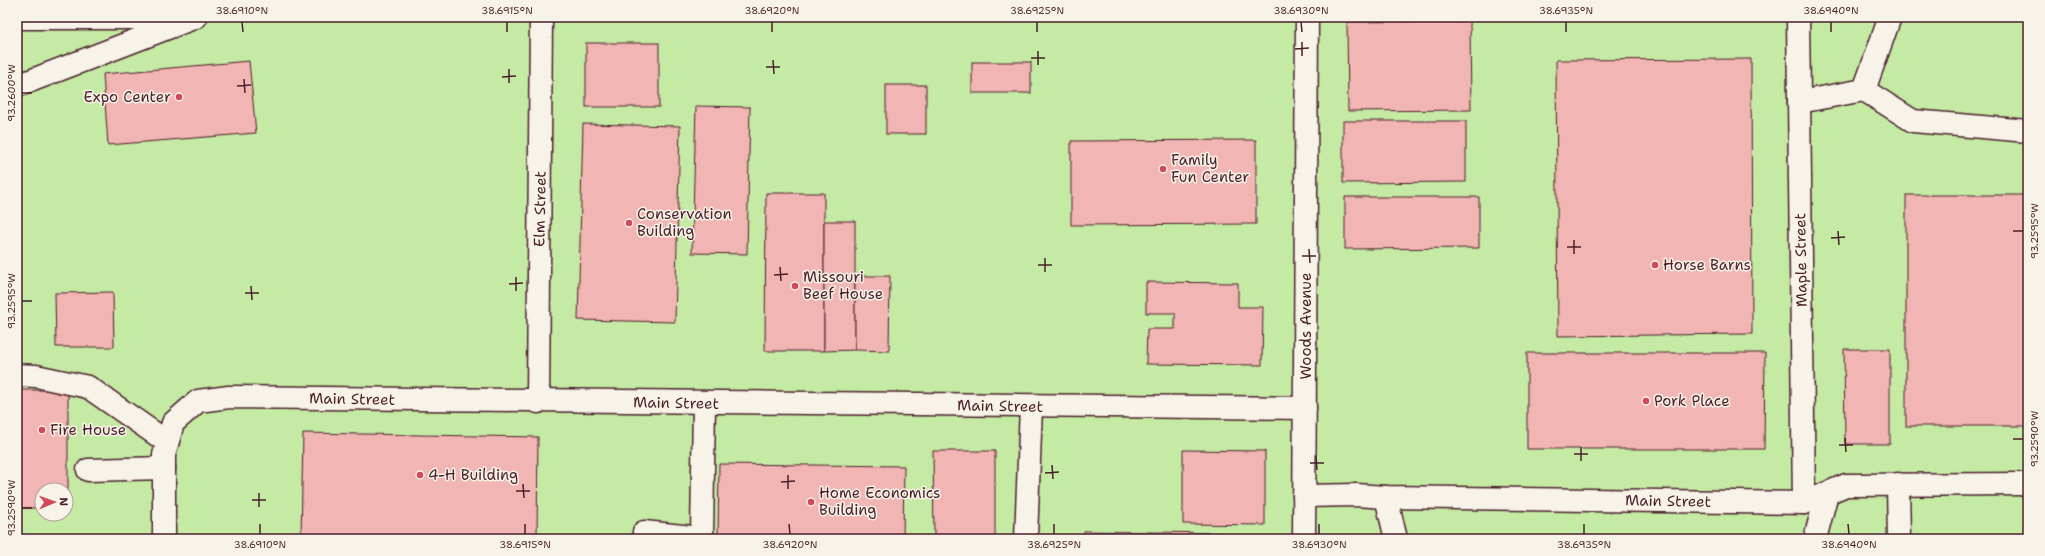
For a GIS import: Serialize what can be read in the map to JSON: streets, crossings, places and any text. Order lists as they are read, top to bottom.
{
  "streets": {
    "street": [
      "Elm Street",
      "Maple Street",
      "Woods Avenue",
      "Main Street"
    ]
  },
  "crossings": [
    ["Elm Street", "Main Street"],
    ["Maple Street", "Main Street"],
    ["Woods Avenue", "Main Street"]
  ],
  "places": [
    "Expo Center",
    "Family Fun Center",
    "Conservation Building",
    "Horse Barns",
    "Missouri Beef House",
    "Pork Place",
    "Fire House",
    "4-H Building",
    "Home Economics Building"
  ],
  "north": "right",
  "coordinates": [
    "38.6910°N",
    "38.6915°N",
    "38.6920°N",
    "38.6925°N",
    "38.6930°N",
    "38.6935°N",
    "38.6940°N",
    "93.2600°W",
    "93.2595°W",
    "93.2590°W"
  ]
}
